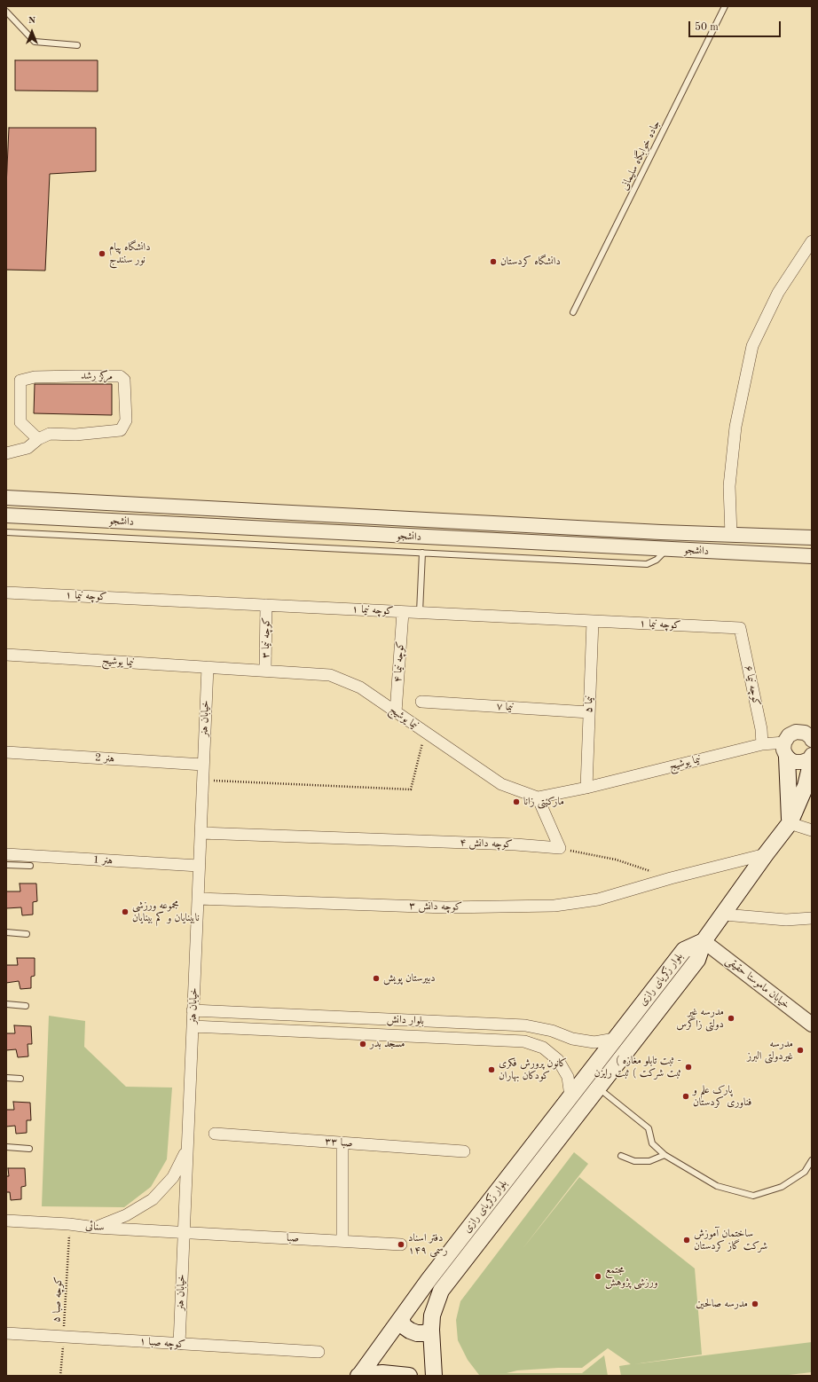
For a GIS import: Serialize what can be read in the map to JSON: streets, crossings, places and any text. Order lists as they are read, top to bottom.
{
  "streets": {
    "main road": ["بلوار زکریای رازی"],
    "street": [
      "مرکز رشد",
      "دانشجو",
      "کوچه نیما ۱",
      "کوچه نیما ۳",
      "نیما یوشیج",
      "کوچه نیما ۴",
      "کوچه نیما ۶",
      "نیما ۵",
      "نیما ۷",
      "خیابان هنر",
      "هنر 2",
      "کوچه دانش ۴",
      "هنر 1",
      "کوچه دانش ۳",
      "خیابان ماموستا حقیقی",
      "بلوار دانش",
      "۳۳ صبا",
      "سنائی",
      "صبا",
      "کوچه صبا ۱"
    ],
    "lane": ["جاده خوابگاه سلیمانی"],
    "path": ["کوچه صبا ۵"]
  },
  "crossings": [
    ["کوچه نیما ۱", "کوچه نیما ۳"],
    ["کوچه نیما ۱", "کوچه نیما ۴"],
    ["کوچه نیما ۱", "کوچه نیما ۶"],
    ["کوچه نیما ۱", "نیما ۵"],
    ["کوچه نیما ۳", "نیما یوشیج"],
    ["نیما یوشیج", "کوچه نیما ۴"],
    ["نیما یوشیج", "کوچه نیما ۶"],
    ["نیما یوشیج", "نیما ۵"],
    ["نیما یوشیج", "خیابان هنر"],
    ["نیما ۵", "نیما ۷"],
    ["خیابان هنر", "هنر 2"],
    ["خیابان هنر", "کوچه دانش ۴"],
    ["خیابان هنر", "هنر 1"],
    ["خیابان هنر", "کوچه دانش ۳"],
    ["خیابان هنر", "بلوار دانش"],
    ["خیابان هنر", "سنائی"],
    ["خیابان هنر", "صبا"],
    ["خیابان هنر", "کوچه صبا ۱"],
    ["بلوار زکریای رازی", "خیابان ماموستا حقیقی"],
    ["بلوار زکریای رازی", "بلوار دانش"],
    ["سنائی", "صبا"],
    ["سنائی", "کوچه صبا ۵"],
    ["کوچه صبا ۵", "کوچه صبا ۱"]
  ],
  "places": [
    "دانشگاه پیام نور سنندج",
    "دانشگاه کردستان",
    "مارکێتی زانا",
    "مجموعه ورزشی نابینایان و کم بینایان",
    "دبیرستان پویش",
    "مدرسه غیر دولتی زاگرس",
    "مسجد بدر",
    "مدرسه غیردولتی البرز",
    "( ثبت تابلو مغازه - ثبت شرکت ) ثبت رایزن",
    "کانون پرورش فکری کودکان بهاران",
    "پارک علم و فناوری کردستان",
    "ساختمان آموزش شرکت گاز کردستان",
    "دفتر اسناد رسمی ۱۴۹",
    "مجتمع ورزشی پژوهش",
    "مدرسه صالحین"
  ],
  "scale_bar": "50 m",
  "north": "top"
}
